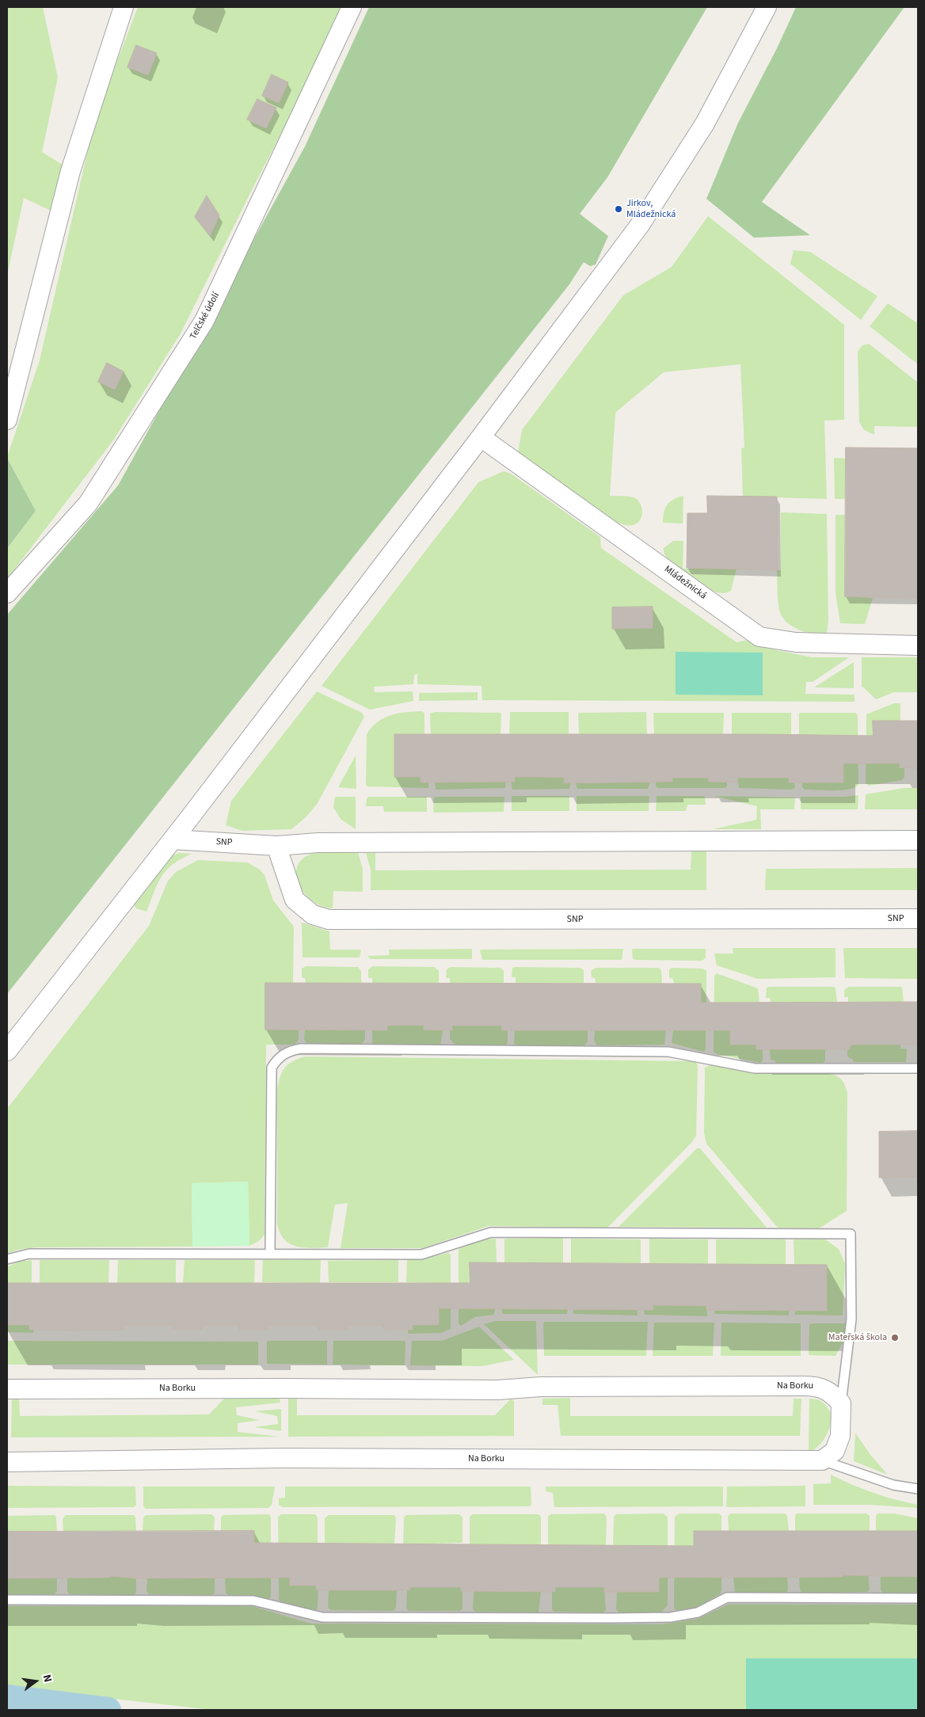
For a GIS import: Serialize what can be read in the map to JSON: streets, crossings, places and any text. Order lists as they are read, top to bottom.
{
  "streets": {
    "street": [
      "Telčské údolí",
      "Mládežnická",
      "SNP",
      "Na Borku"
    ]
  },
  "places": ["Jirkov, Mládežnická", "Mateřská škola"],
  "north": "right"
}
